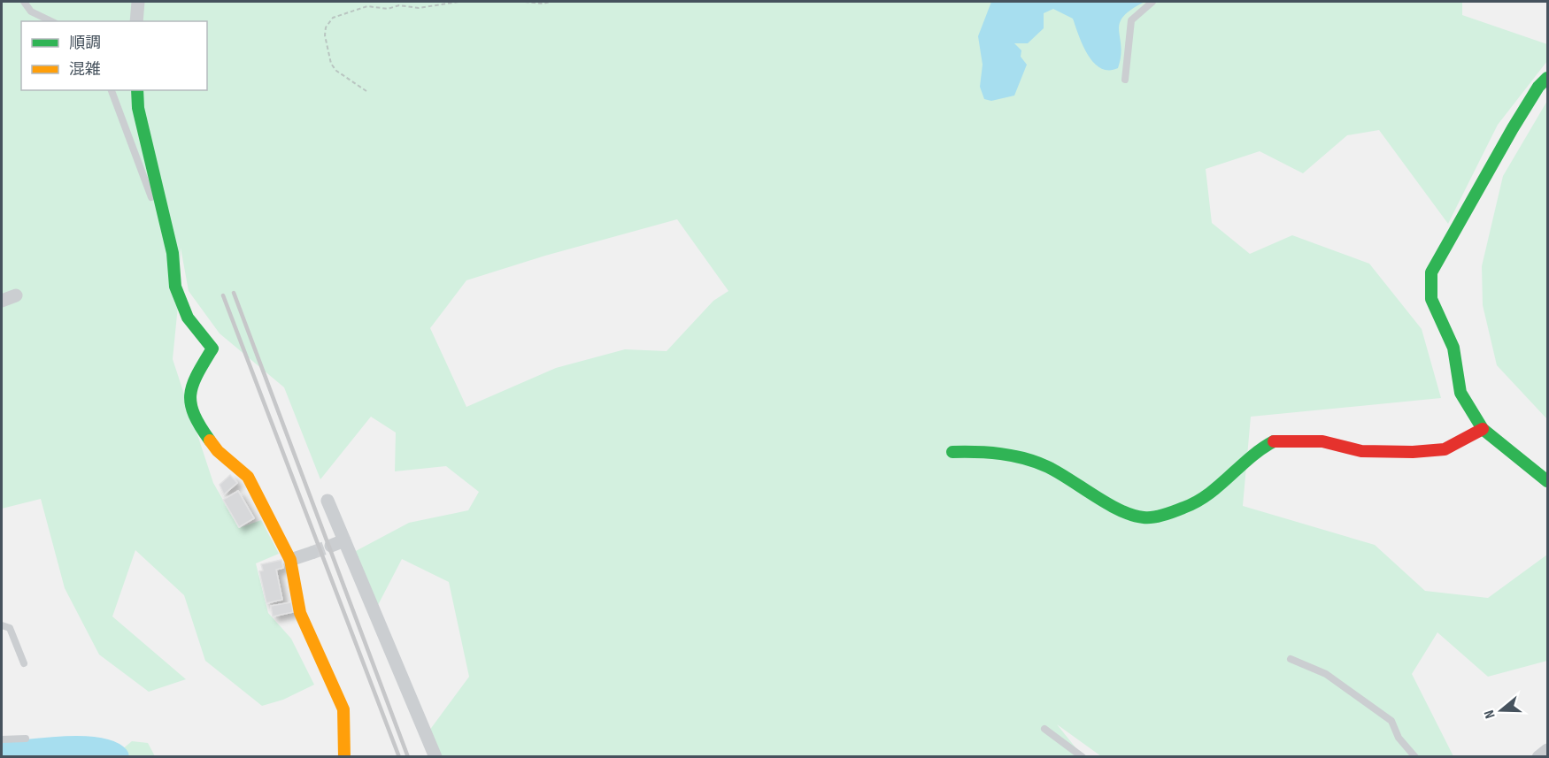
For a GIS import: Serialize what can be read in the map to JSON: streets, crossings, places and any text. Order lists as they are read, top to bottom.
{
  "legend": ["順調", "混雑"],
  "north": "left"
}
